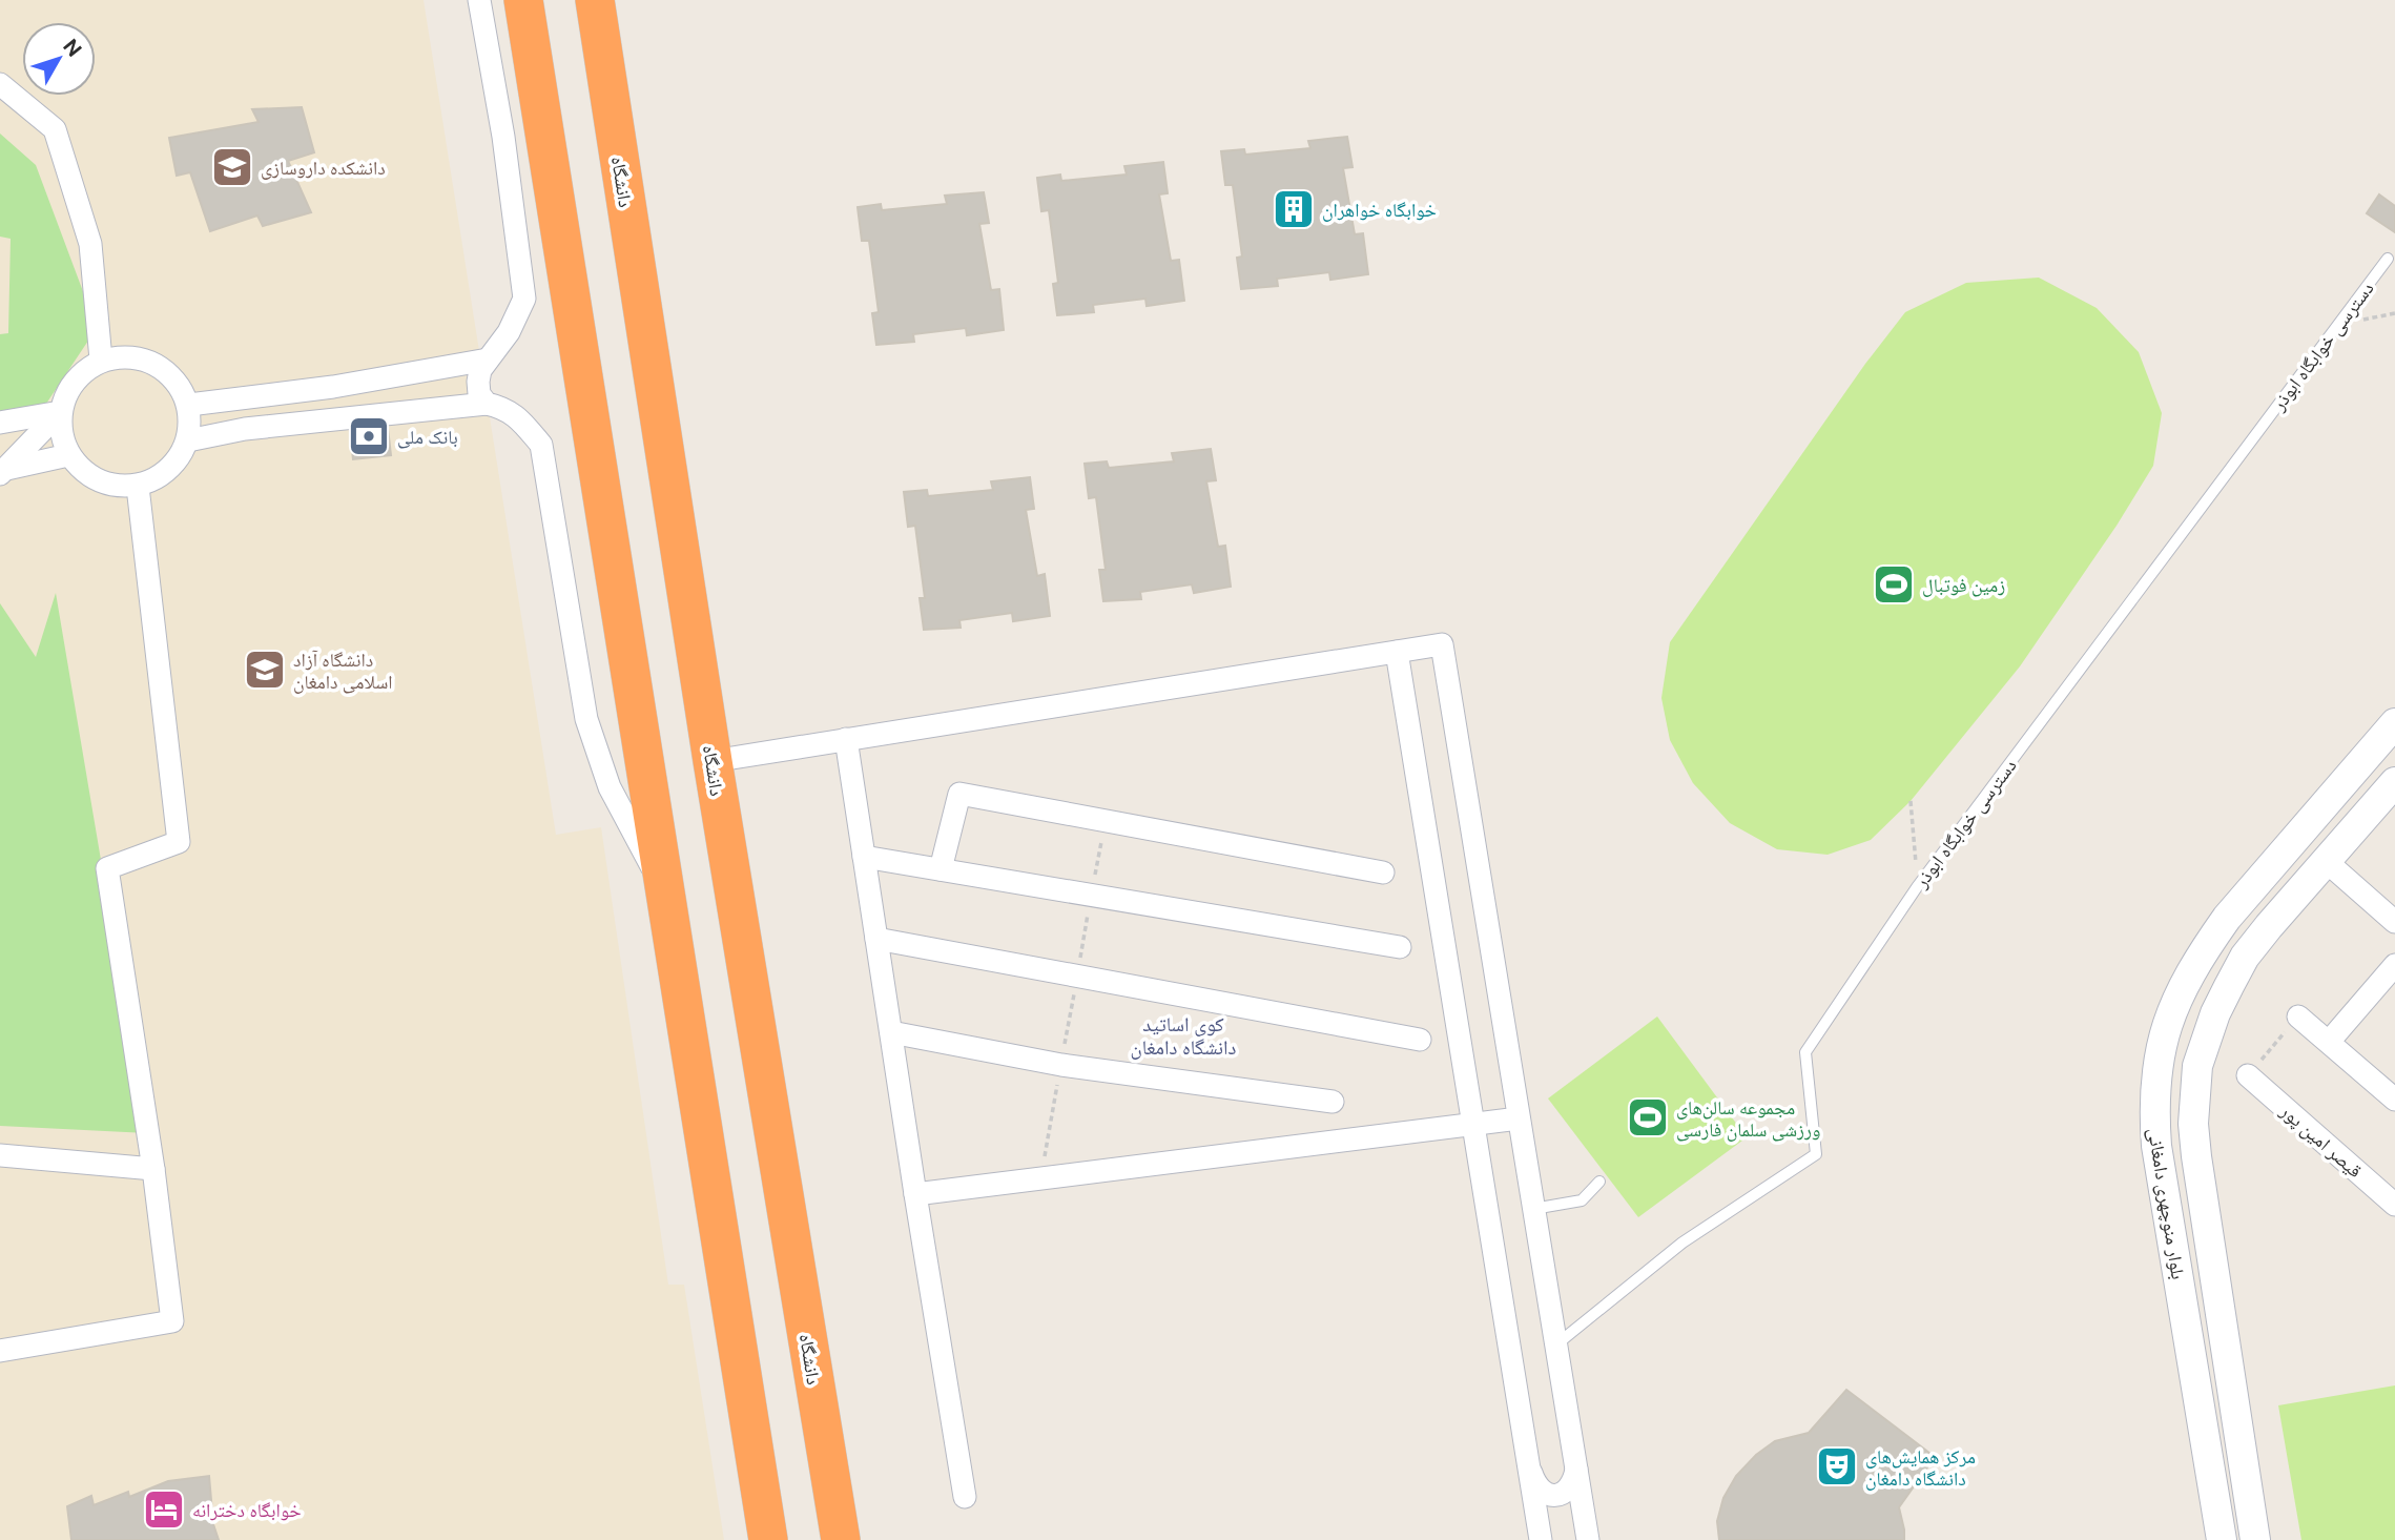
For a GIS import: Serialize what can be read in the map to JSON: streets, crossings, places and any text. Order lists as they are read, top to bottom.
{
  "streets": {
    "highway": ["دانشگاه"],
    "street": ["قیصر امین پور", "بلوار منوچهری دامغانی"],
    "lane": ["دسترسی خوابگاه ابوذر"]
  },
  "districts": ["کوی اساتید دانشگاه دامغان"],
  "places": {
    "school or university": ["دانشکده داروسازی", "دانشگاه آزاد اسلامی دامغان"],
    "building": ["خوابگاه خواهران"],
    "bank": ["بانک ملی"],
    "sports": ["زمین فوتبال", "مجموعه سالن‌های ورزشی سلمان فارسی"],
    "theatre": ["مرکز همایش‌های دانشگاه دامغان"],
    "hotel": ["خوابگاه دخترانه"]
  },
  "north": "top right"
}
